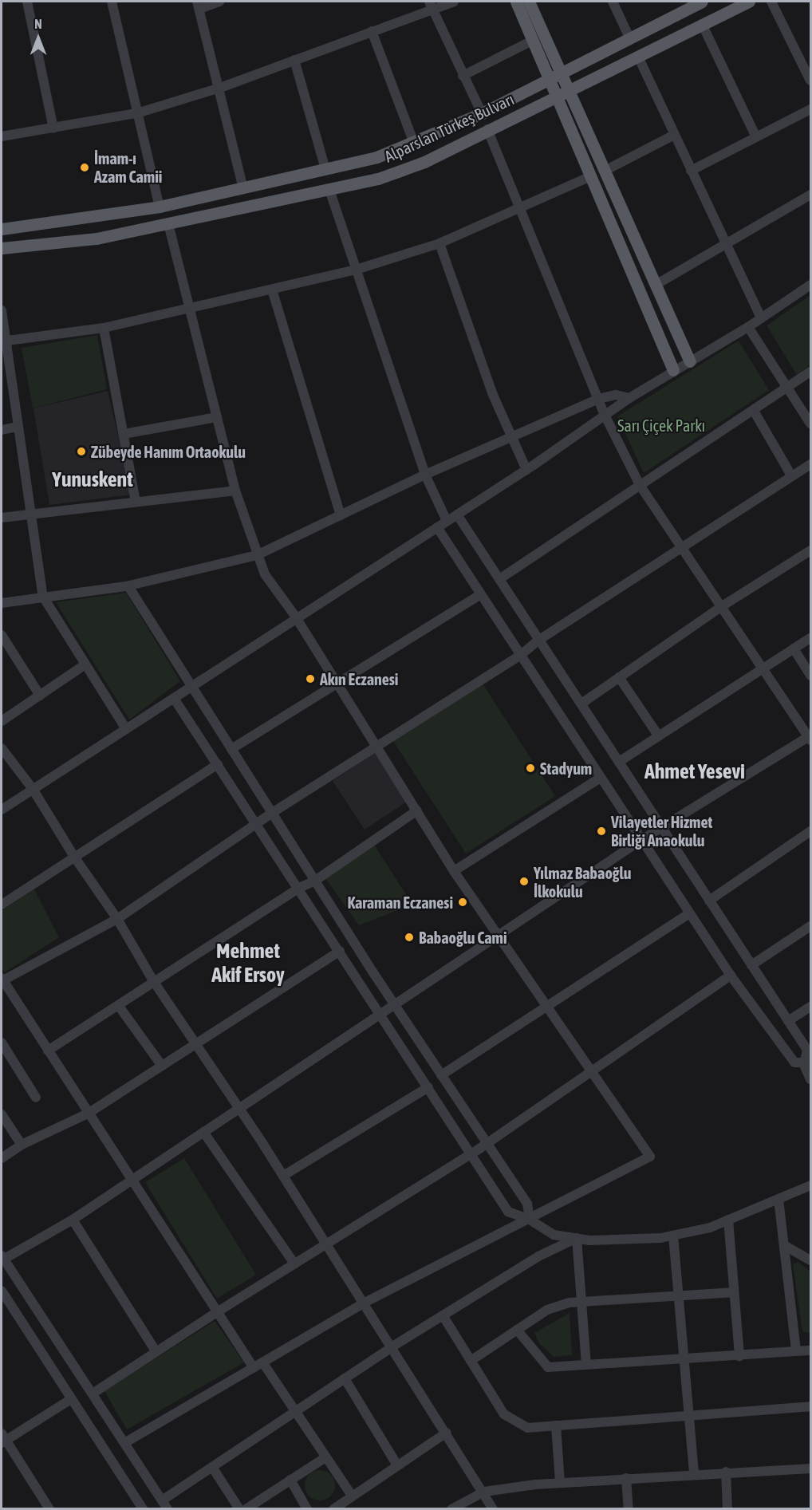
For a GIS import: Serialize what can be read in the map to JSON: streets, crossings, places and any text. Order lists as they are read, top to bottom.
{
  "streets": {
    "main road": ["Alparslan Türkeş Bulvarı"]
  },
  "districts": ["Yunuskent", "Ahmet Yesevi", "Mehmet Akif Ersoy"],
  "parks": ["Sarı Çiçek Parkı"],
  "places": [
    "İmam-ı Azam Camii",
    "Zübeyde Hanım Ortaokulu",
    "Akın Eczanesi",
    "Stadyum",
    "Vilayetler Hizmet Birliği Anaokulu",
    "Yılmaz Babaoğlu İlkokulu",
    "Karaman Eczanesi",
    "Babaoğlu Cami"
  ],
  "north": "top"
}
